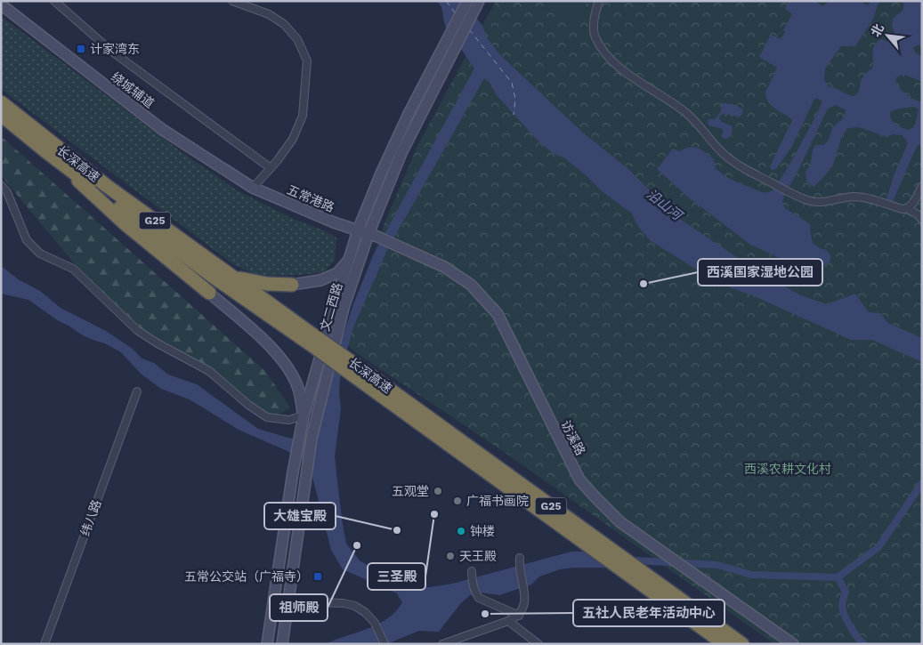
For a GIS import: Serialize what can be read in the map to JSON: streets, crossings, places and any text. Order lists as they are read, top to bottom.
{
  "streets": {
    "highway": ["长深高速", "G25"],
    "main road": [
      "绕城辅道",
      "五常港路",
      "文二西路",
      "访溪路"
    ],
    "street": ["纬八路"]
  },
  "crossings": [
    ["绕城辅道", "五常港路"],
    ["五常港路", "文二西路"],
    ["五常港路", "访溪路"],
    ["文二西路", "访溪路"]
  ],
  "water": ["沿山河"],
  "parks": ["西溪农耕文化村"],
  "places": {
    "transit": ["计家湾东", "五常公交站（广福寺）"],
    "other": [
      "西溪国家湿地公园",
      "五观堂",
      "广福书画院",
      "三圣殿",
      "大雄宝殿",
      "钟楼",
      "祖师殿",
      "天王殿",
      "五社人民老年活动中心"
    ]
  },
  "north": "top left"
}
